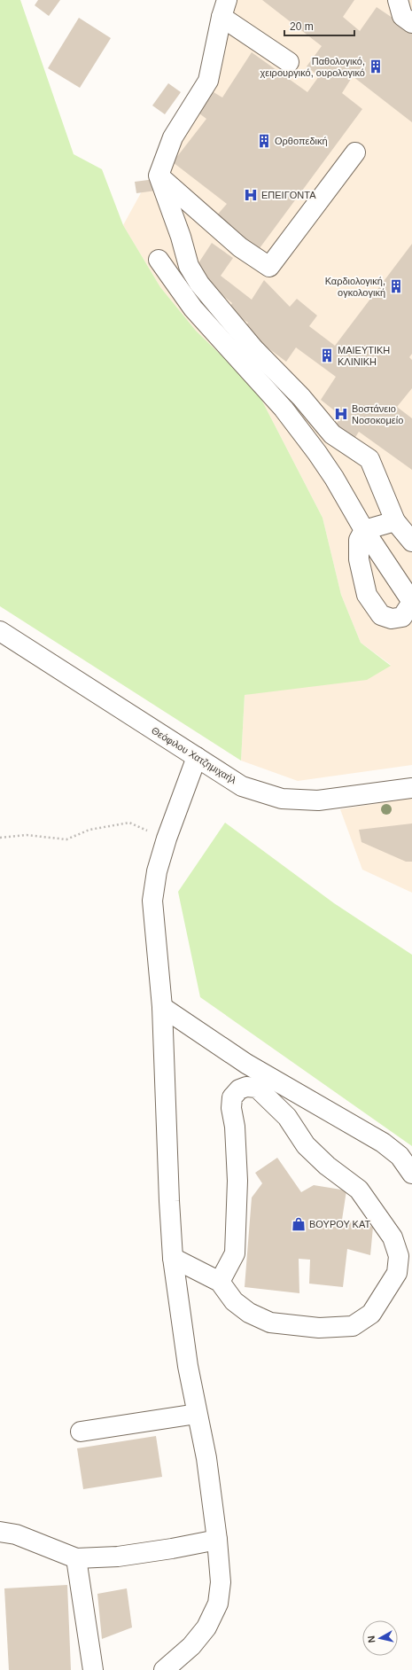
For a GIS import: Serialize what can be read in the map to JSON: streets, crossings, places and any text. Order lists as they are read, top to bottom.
{
  "streets": {
    "street": ["Θεόφιλου Χατζημιχαήλ"]
  },
  "places": {
    "building": [
      "Παθολογικό, χειρουργικό, ουρολογικό",
      "Ορθοπεδική",
      "Καρδιολογική, ογκολογική",
      "ΜΑΙΕΥΤΙΚΗ ΚΛΙΝΙΚΗ"
    ],
    "hospital": ["ΕΠΕΙΓΟΝΤΑ", "Βοστάνειο Νοσοκομείο"],
    "shop": ["ΒΟΥΡΟΥ ΚΑΤ"]
  },
  "scale_bar": "20 m",
  "north": "left"
}
